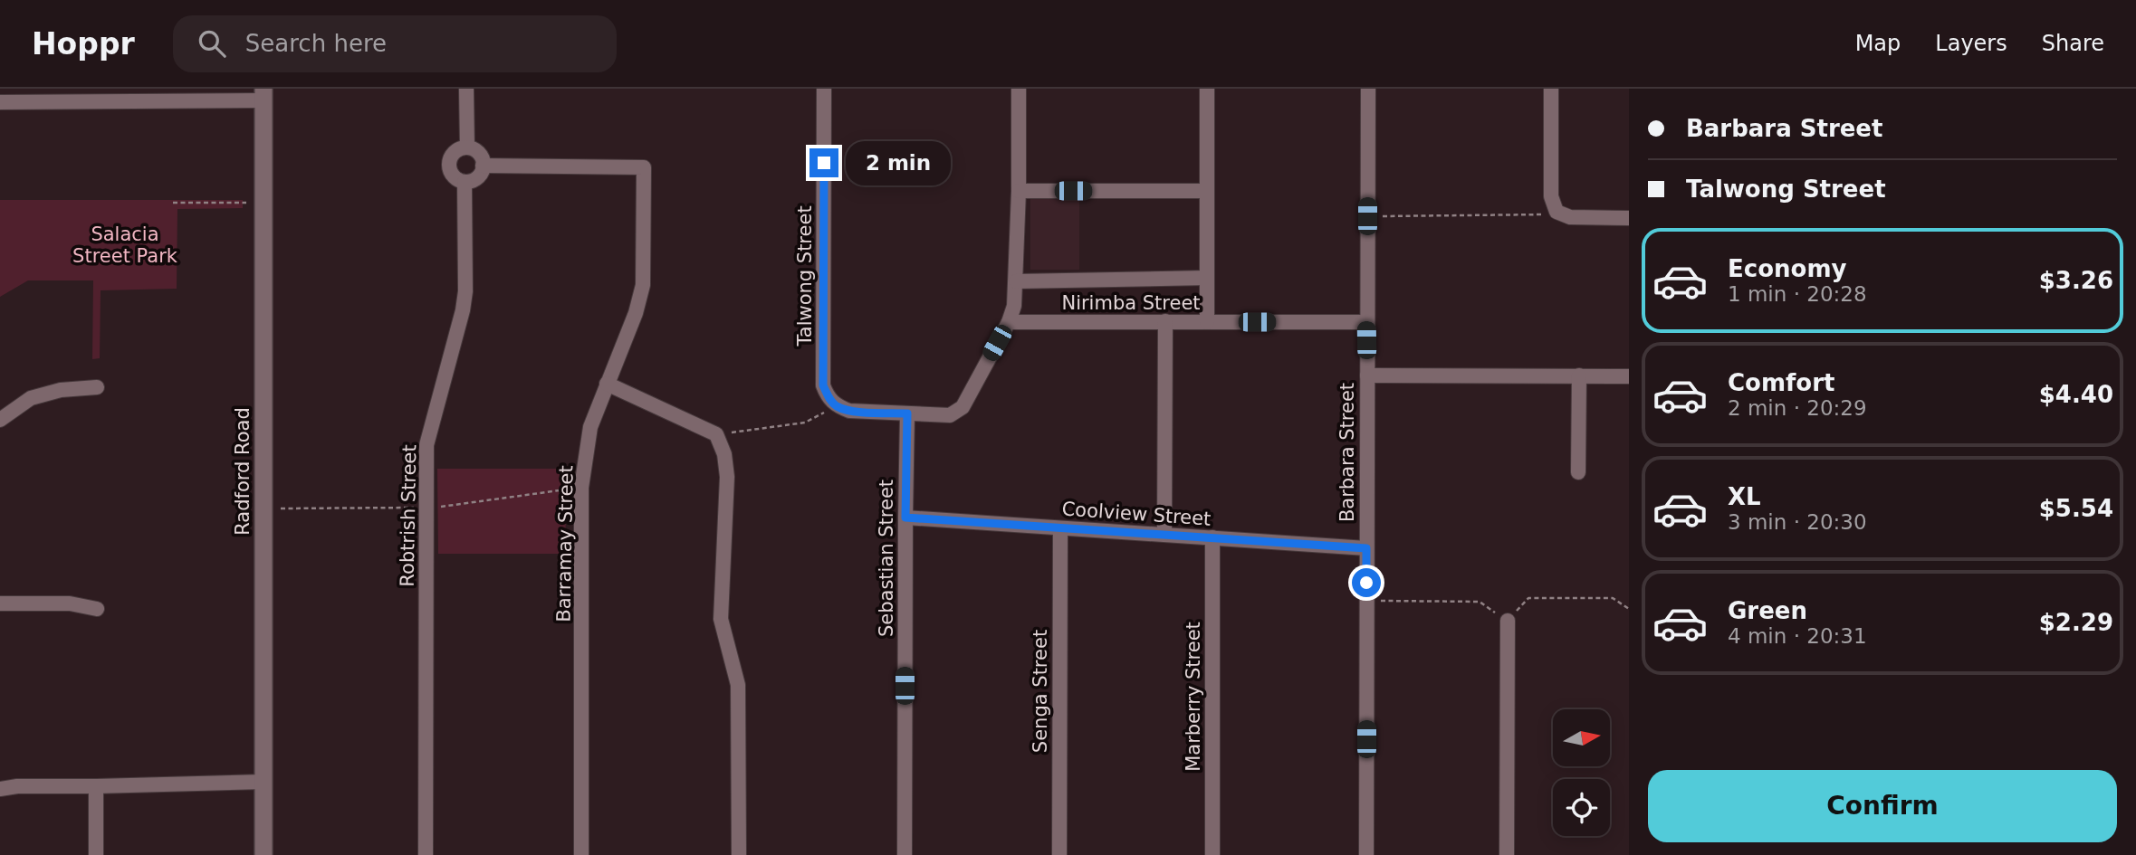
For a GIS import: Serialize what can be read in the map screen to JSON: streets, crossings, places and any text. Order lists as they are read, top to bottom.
{
  "streets": {
    "street": [
      "Talwong Street",
      "Nirimba Street",
      "Barbara Street",
      "Radford Road",
      "Coolview Street",
      "Robtrish Street",
      "Barramay Street",
      "Sebastian Street",
      "Senga Street",
      "Marberry Street"
    ]
  },
  "crossings": [
    ["Nirimba Street", "Barbara Street"],
    ["Barbara Street", "Coolview Street"],
    ["Coolview Street", "Sebastian Street"],
    ["Coolview Street", "Senga Street"],
    ["Coolview Street", "Marberry Street"],
    ["Robtrish Street", "Barramay Street"]
  ],
  "parks": ["Salacia Street Park"],
  "north": "right",
  "page": {
    "header": "Hoppr",
    "search": "Search here",
    "nav": ["Map", "Layers", "Share"],
    "banner": ["Barbara Street", "Talwong Street"],
    "bubble": "2 min",
    "list": [
      {
        "name": "Economy",
        "note": "1 min · 20:28",
        "value": "$3.26"
      },
      {
        "name": "Comfort",
        "note": "2 min · 20:29",
        "value": "$4.40"
      },
      {
        "name": "XL",
        "note": "3 min · 20:30",
        "value": "$5.54"
      },
      {
        "name": "Green",
        "note": "4 min · 20:31",
        "value": "$2.29"
      }
    ],
    "buttons": "Confirm"
  }
}
